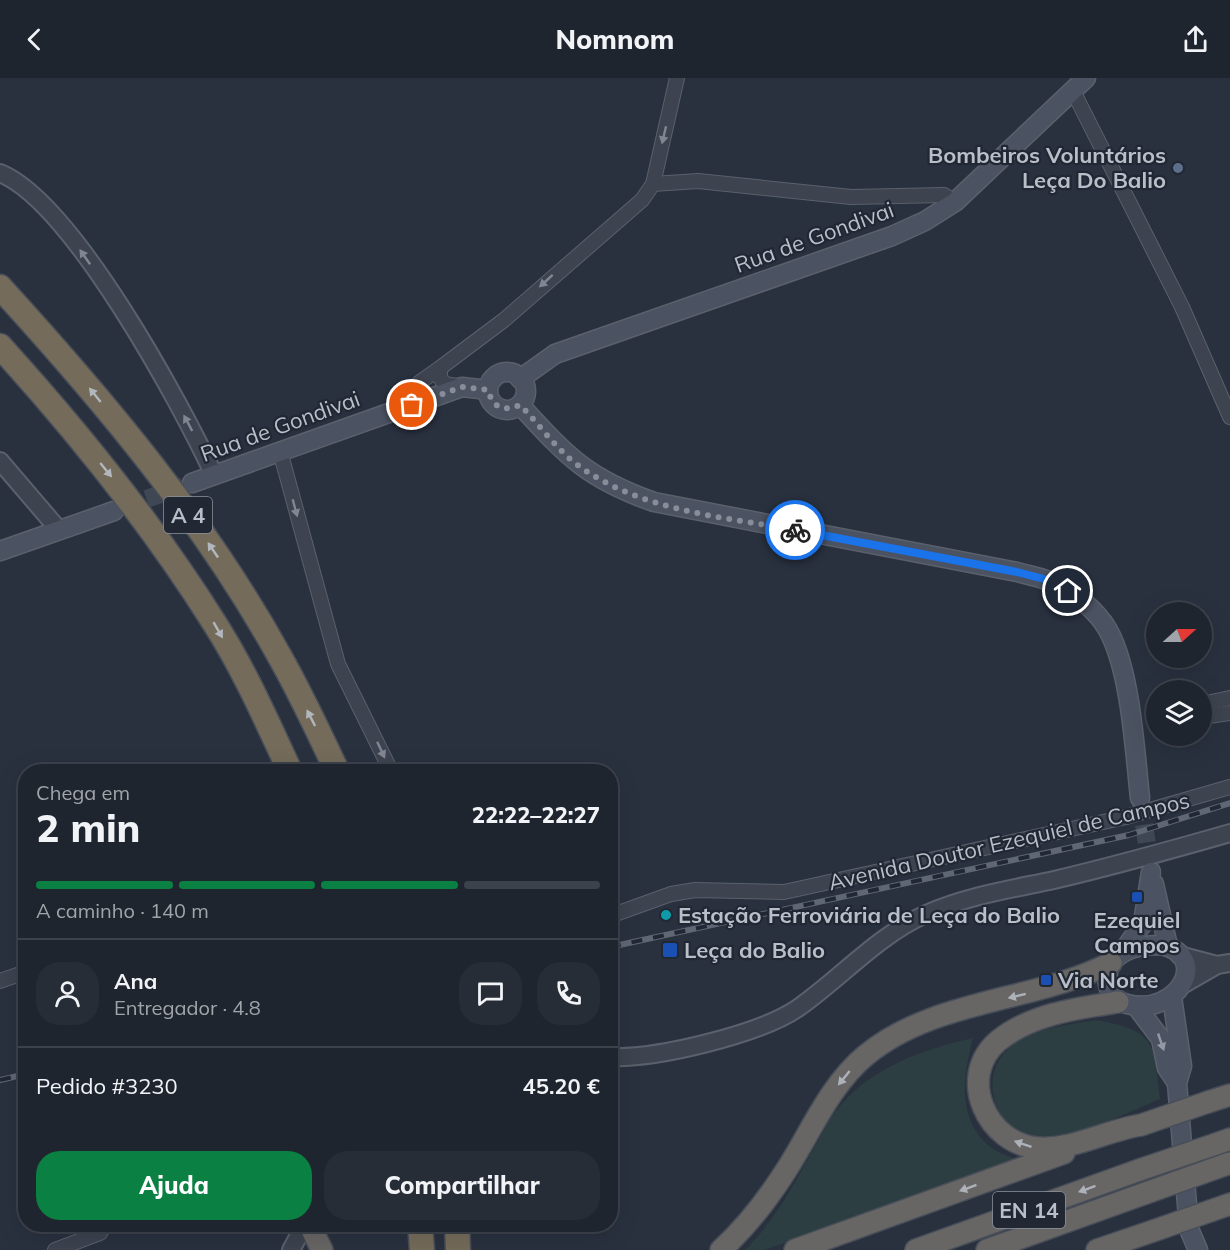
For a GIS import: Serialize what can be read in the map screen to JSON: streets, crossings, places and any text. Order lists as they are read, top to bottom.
{
  "streets": {
    "highway": ["A 4", "EN 14"],
    "main road": ["Rua de Gondivai"],
    "street": ["Avenida Doutor Ezequiel de Campos"]
  },
  "places": {
    "other": ["Bombeiros Voluntários Leça Do Balio", "Estação Ferroviária de Leça do Balio"],
    "transit": ["Ezequiel Campos", "Leça do Balio", "Via Norte"]
  },
  "north": "right",
  "page": {
    "header": "Nomnom",
    "heading": ["2 min", "Chega em", "22:22–22:27"],
    "panel": [
      "Ana",
      "Entregador · 4.8",
      "Pedido #3230",
      "45.20 €"
    ],
    "bar": "A caminho · 140 m",
    "buttons": ["Ajuda", "Compartilhar"]
  }
}
